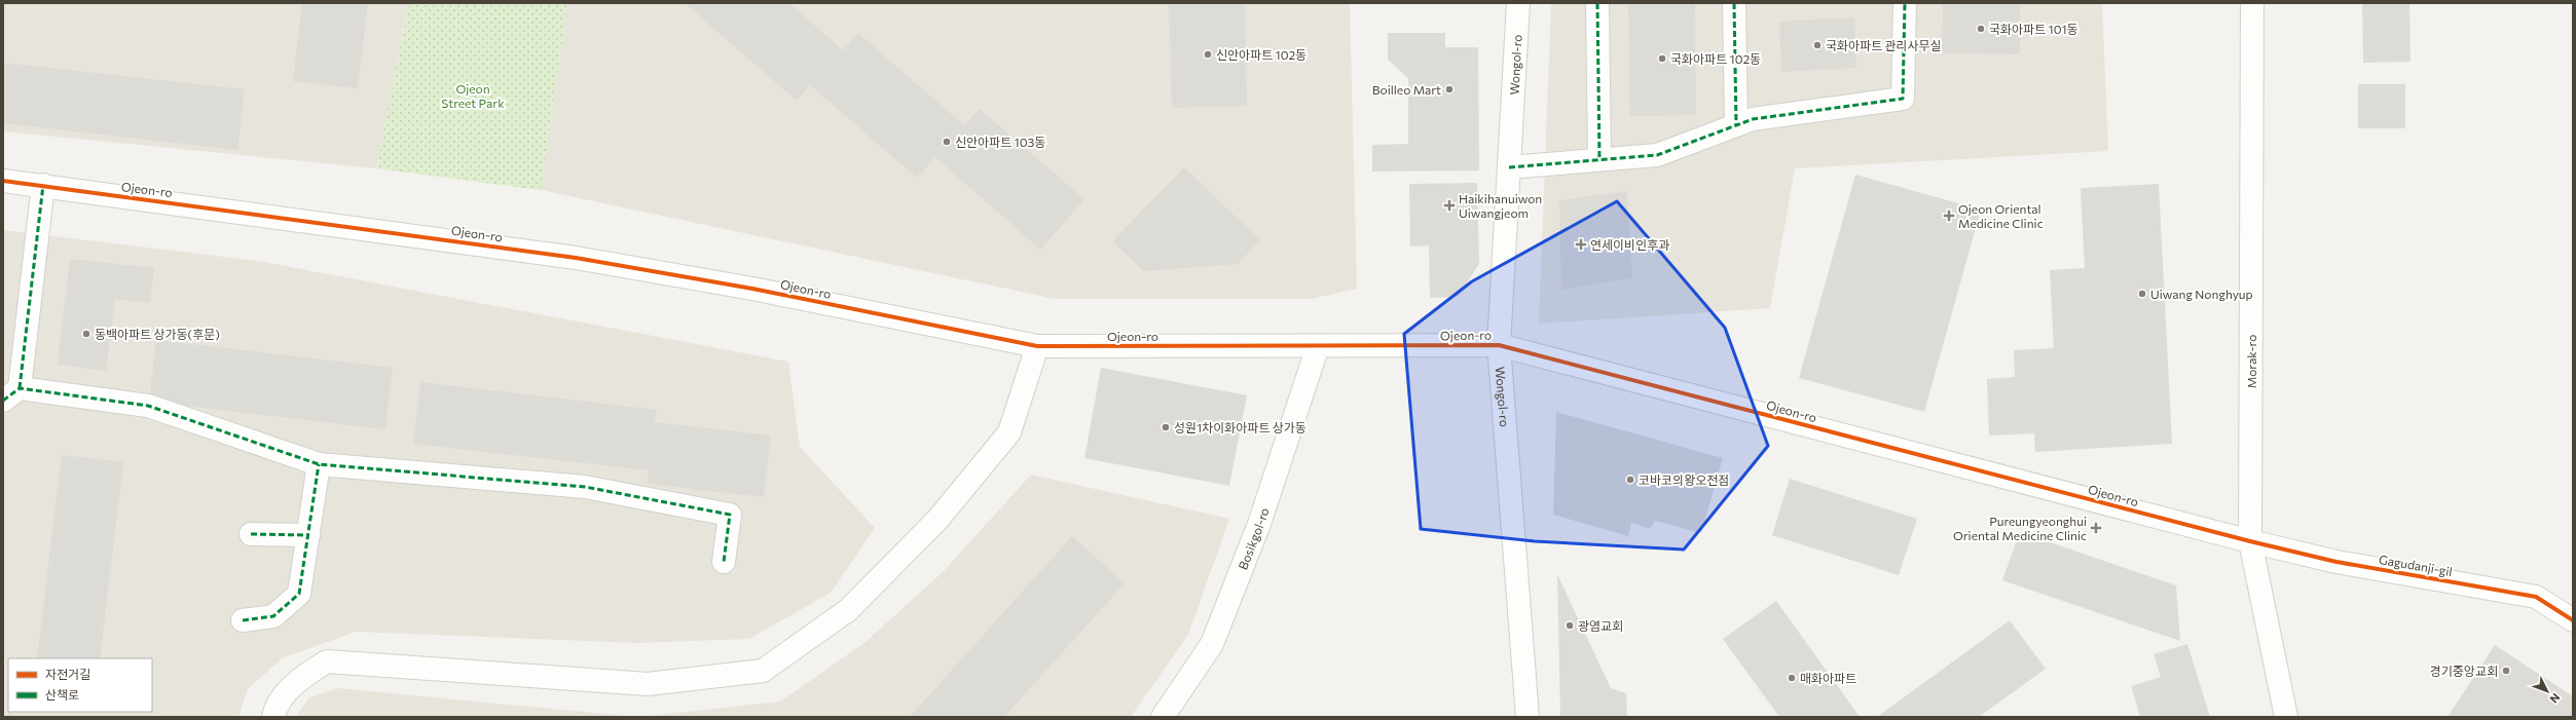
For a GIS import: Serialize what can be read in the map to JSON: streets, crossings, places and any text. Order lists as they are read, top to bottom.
{
  "streets": {
    "street": [
      "Wongol-ro",
      "Ojeon-ro",
      "Morak-ro",
      "Bosikgol-ro",
      "Gagudanji-gil"
    ]
  },
  "crossings": [
    ["Wongol-ro", "Ojeon-ro"],
    ["Ojeon-ro", "Morak-ro"],
    ["Ojeon-ro", "Bosikgol-ro"],
    ["Ojeon-ro", "Gagudanji-gil"],
    ["Morak-ro", "Gagudanji-gil"]
  ],
  "parks": ["Ojeon Street Park"],
  "places": {
    "other": [
      "국화아파트 101동",
      "국화아파트 관리사무실",
      "신안아파트 102동",
      "국화아파트 102동",
      "Boilleo Mart",
      "신안아파트 103동",
      "Uiwang Nonghyup",
      "동백아파트 상가동(후문)",
      "성원1차이화아파트 상가동",
      "코바코의왕오전점",
      "광염교회",
      "경기중앙교회",
      "매화아파트"
    ],
    "health": [
      "Haikihanuiwon Uiwangjeom",
      "Ojeon Oriental Medicine Clinic",
      "연세이비인후과",
      "Pureungyeonghui Oriental Medicine Clinic"
    ]
  },
  "legend": ["자전거길", "산책로"],
  "north": "bottom right"
}
